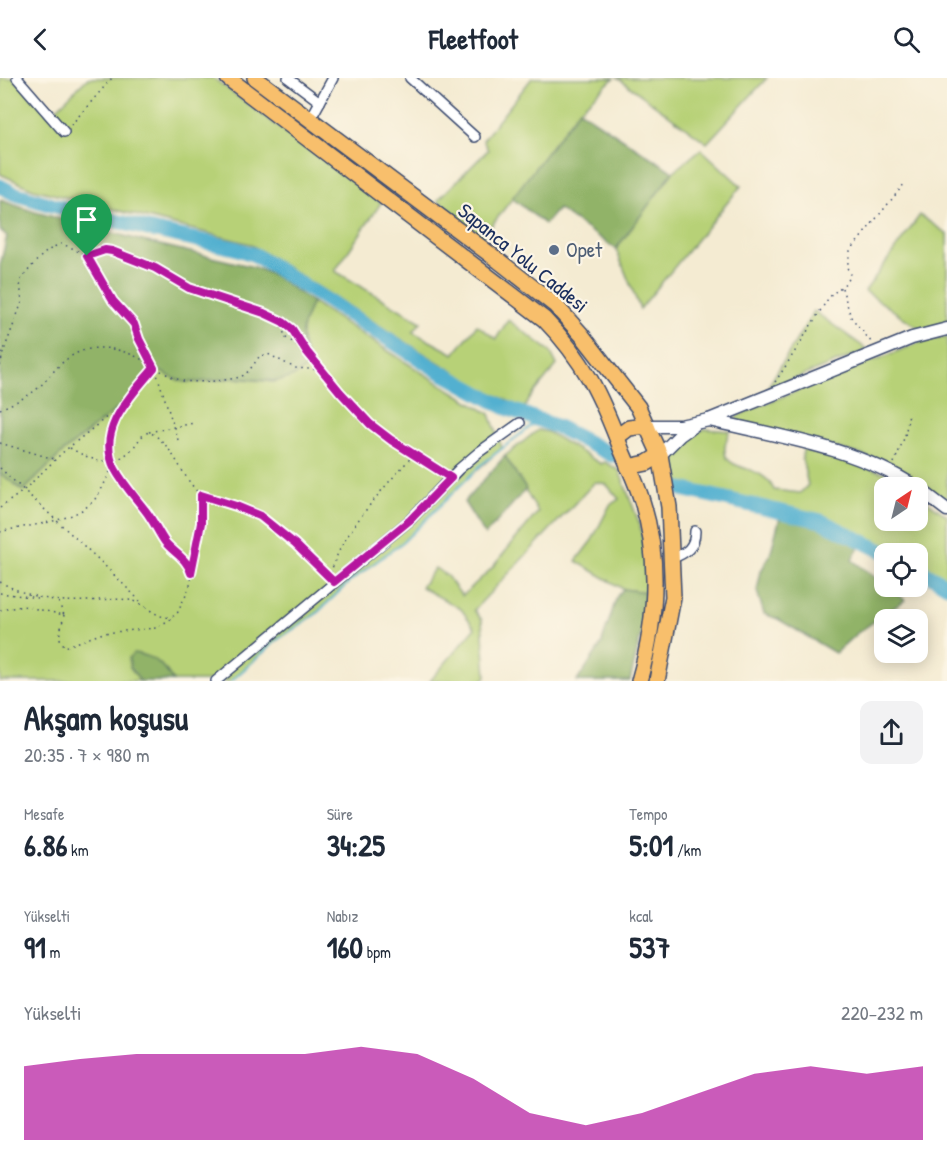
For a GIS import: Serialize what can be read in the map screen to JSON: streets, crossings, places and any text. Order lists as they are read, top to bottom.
{
  "streets": {
    "highway": ["Sapanca Yolu Caddesi"]
  },
  "places": ["Opet"],
  "north": "top right",
  "page": {
    "header": "Fleetfoot",
    "heading": ["Akşam koşusu", "20:35 · 7 × 980 m"],
    "stats": [
      ["Mesafe", "6.86 km"],
      ["Süre", "34:25"],
      ["Tempo", "5:01 /km"],
      ["Yükselti", "91 m"],
      ["Nabız", "160 bpm"],
      ["kcal", "537"]
    ],
    "chart": ["Yükselti", "220–232 m"]
  }
}
